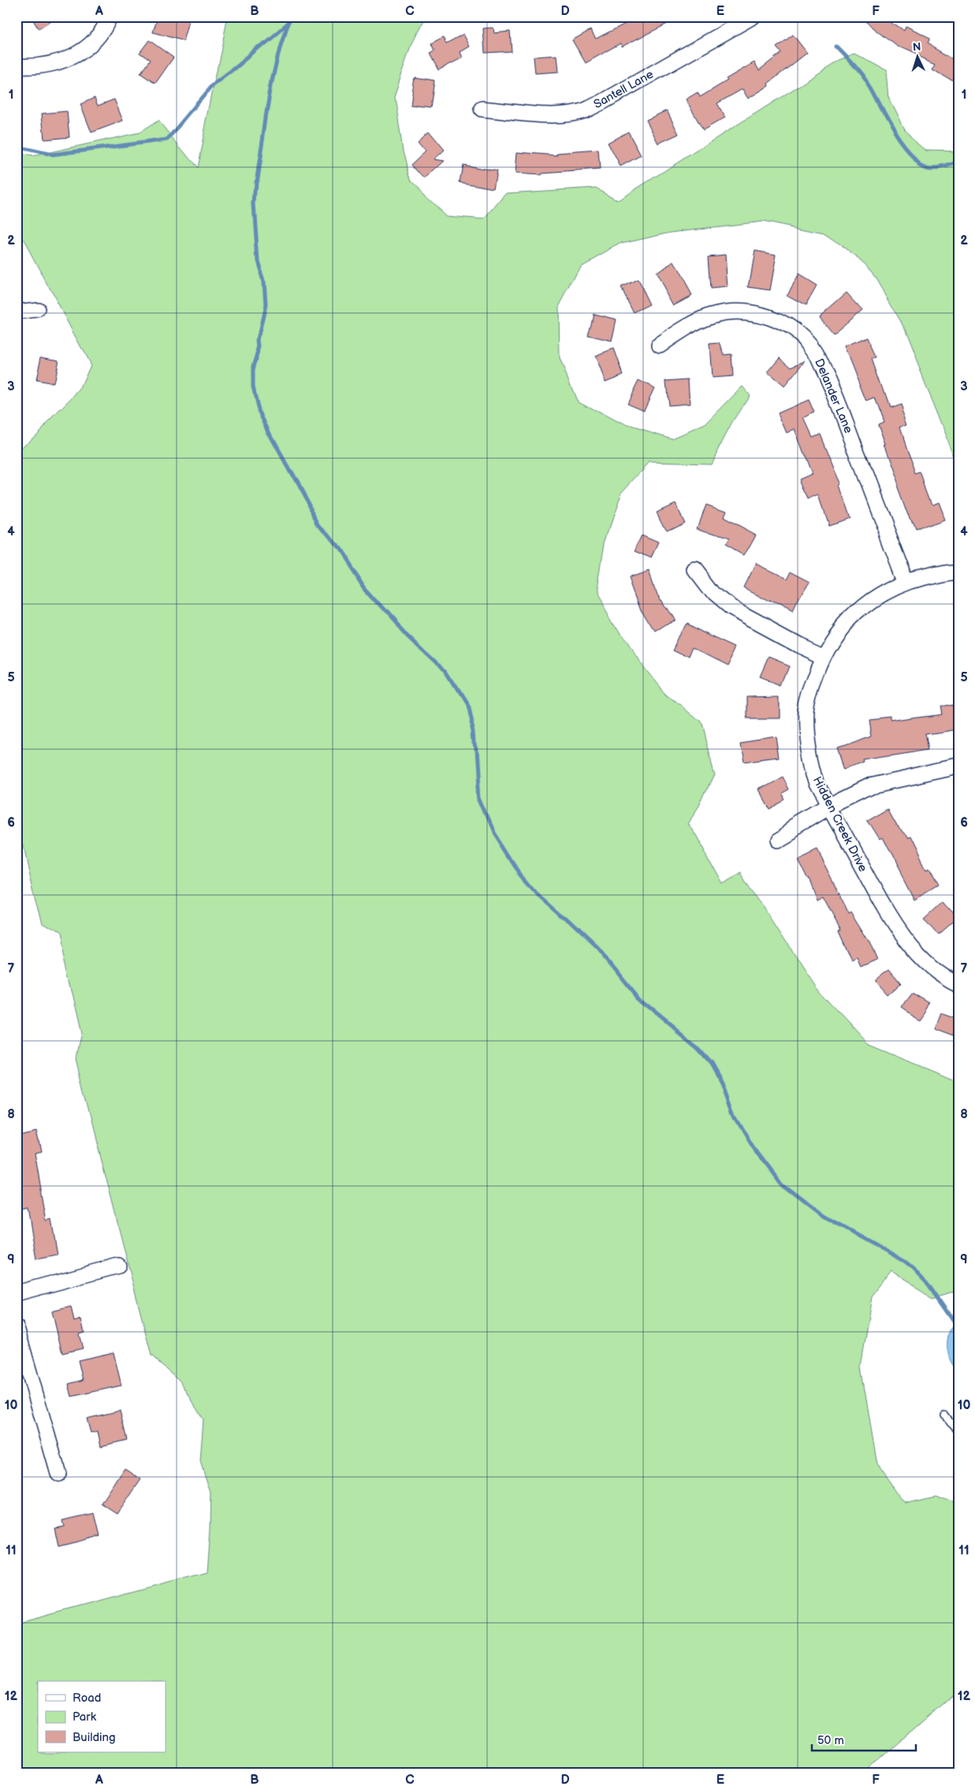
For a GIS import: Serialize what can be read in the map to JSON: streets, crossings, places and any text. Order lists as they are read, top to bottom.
{
  "streets": {
    "street": ["Santell Lane", "Delander Lane", "Hidden Creek Drive"]
  },
  "crossings": [
    ["Delander Lane", "Hidden Creek Drive"]
  ],
  "legend": ["Road", "Park", "Building"],
  "scale_bar": "50 m",
  "north": "top",
  "grid": {
    "columns": [
      "A",
      "B",
      "C",
      "D",
      "E",
      "F"
    ],
    "rows": [
      "1",
      "2",
      "3",
      "4",
      "5",
      "6",
      "7",
      "8",
      "9",
      "10",
      "11",
      "12"
    ]
  }
}
